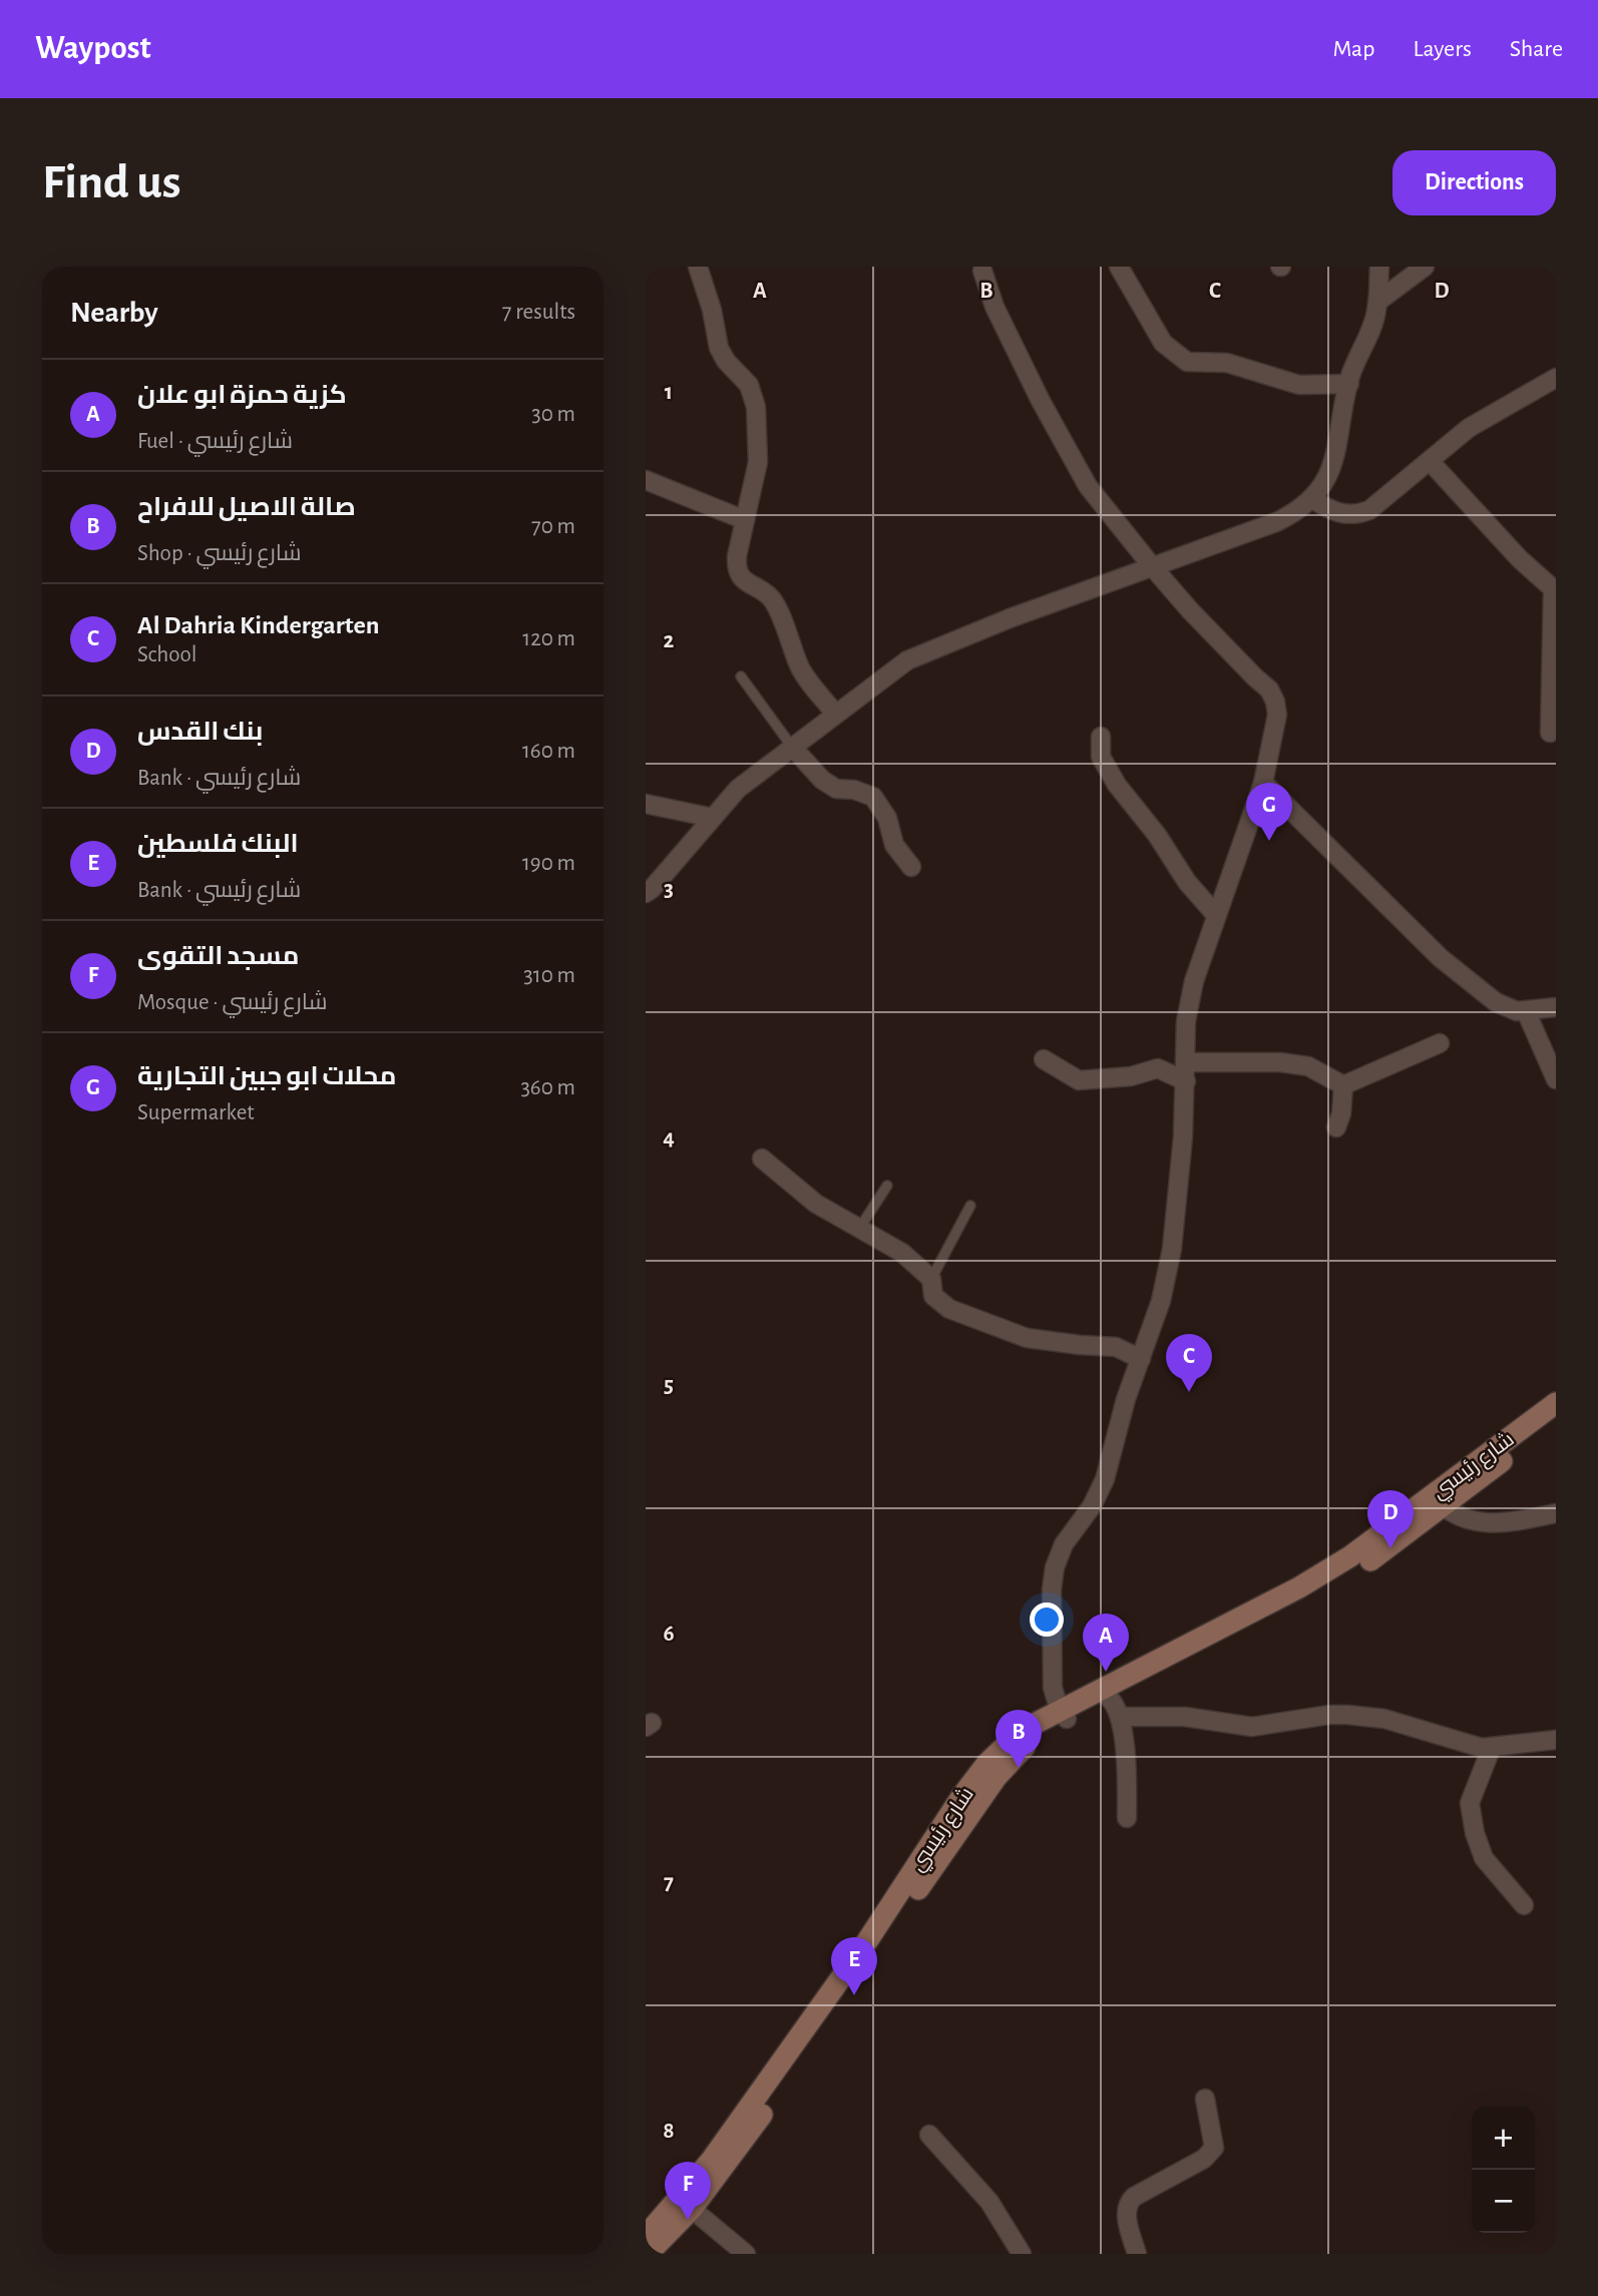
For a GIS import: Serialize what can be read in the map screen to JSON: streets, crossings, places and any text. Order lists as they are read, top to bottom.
{
  "streets": {
    "main road": ["شارع رئيسي"]
  },
  "page": {
    "header": "Waypost",
    "nav": ["Map", "Layers", "Share"],
    "buttons": "Directions",
    "title": "Find us",
    "heading": ["Nearby", "7 results"],
    "list": [
      {
        "mark": "A",
        "name": "كزية حمزة ابو علان",
        "note": "Fuel · شارع رئيسي",
        "value": "30 m"
      },
      {
        "mark": "B",
        "name": "صالة الاصيل للافراح",
        "note": "Shop · شارع رئيسي",
        "value": "70 m"
      },
      {
        "mark": "C",
        "name": "Al Dahria Kindergarten",
        "note": "School",
        "value": "120 m"
      },
      {
        "mark": "D",
        "name": "بنك القدس",
        "note": "Bank · شارع رئيسي",
        "value": "160 m"
      },
      {
        "mark": "E",
        "name": "البنك فلسطين",
        "note": "Bank · شارع رئيسي",
        "value": "190 m"
      },
      {
        "mark": "F",
        "name": "مسجد التقوى",
        "note": "Mosque · شارع رئيسي",
        "value": "310 m"
      },
      {
        "mark": "G",
        "name": "محلات ابو جبين التجارية",
        "note": "Supermarket",
        "value": "360 m"
      }
    ],
    "pins": [
      "G",
      "C",
      "D",
      "A",
      "B",
      "E",
      "F"
    ],
    "map_buttons": ["+", "−"]
  },
  "grid": {
    "columns": [
      "A",
      "B",
      "C",
      "D"
    ],
    "rows": [
      "1",
      "2",
      "3",
      "4",
      "5",
      "6",
      "7",
      "8"
    ]
  }
}
